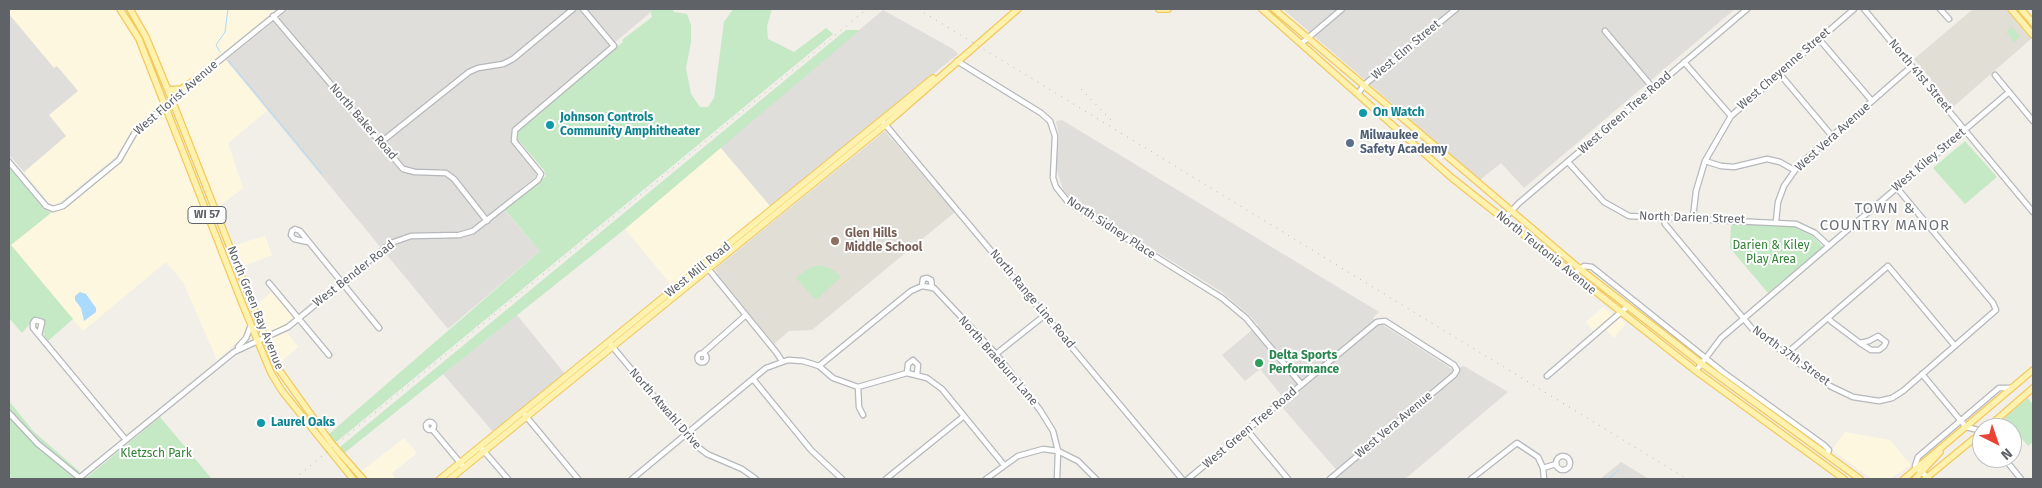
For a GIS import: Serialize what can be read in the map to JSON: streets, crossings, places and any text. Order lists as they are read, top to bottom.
{
  "streets": {
    "main road": [
      "WI 57",
      "North Teutonia Avenue",
      "West Mill Road",
      "North Green Bay Avenue"
    ],
    "street": [
      "West Elm Street",
      "West Cheyenne Street",
      "North 41st Street",
      "West Florist Avenue",
      "West Green Tree Road",
      "North Baker Road",
      "West Vera Avenue",
      "West Kiley Street",
      "North Darien Street",
      "North Sidney Place",
      "West Bender Road",
      "North Range Line Road",
      "North 37th Street",
      "North Braeburn Lane",
      "North Atwahl Drive"
    ]
  },
  "crossings": [
    ["West Elm Street", "North Teutonia Avenue"],
    ["West Cheyenne Street", "North Darien Street"],
    ["North 41st Street", "West Vera Avenue"],
    ["North 41st Street", "West Kiley Street"],
    ["West Florist Avenue", "North Baker Road"],
    ["West Florist Avenue", "North Green Bay Avenue"],
    ["West Green Tree Road", "West Vera Avenue"],
    ["West Green Tree Road", "North Darien Street"],
    ["West Green Tree Road", "North Sidney Place"],
    ["West Green Tree Road", "North Teutonia Avenue"],
    ["North Baker Road", "West Bender Road"],
    ["West Vera Avenue", "North Darien Street"],
    ["West Kiley Street", "North Darien Street"],
    ["West Kiley Street", "North Teutonia Avenue"],
    ["West Kiley Street", "North 37th Street"],
    ["North Darien Street", "North 37th Street"],
    ["North Sidney Place", "West Mill Road"],
    ["West Mill Road", "North Range Line Road"],
    ["West Mill Road", "North Atwahl Drive"],
    ["West Bender Road", "North Green Bay Avenue"]
  ],
  "districts": ["TOWN & COUNTRY MANOR"],
  "parks": ["Darien & Kiley Play Area", "Kletzsch Park"],
  "places": [
    "On Watch",
    "Johnson Controls Community Amphitheater",
    "Milwaukee Safety Academy",
    "Glen Hills Middle School",
    "Delta Sports Performance",
    "Laurel Oaks"
  ],
  "north": "bottom right"
}
